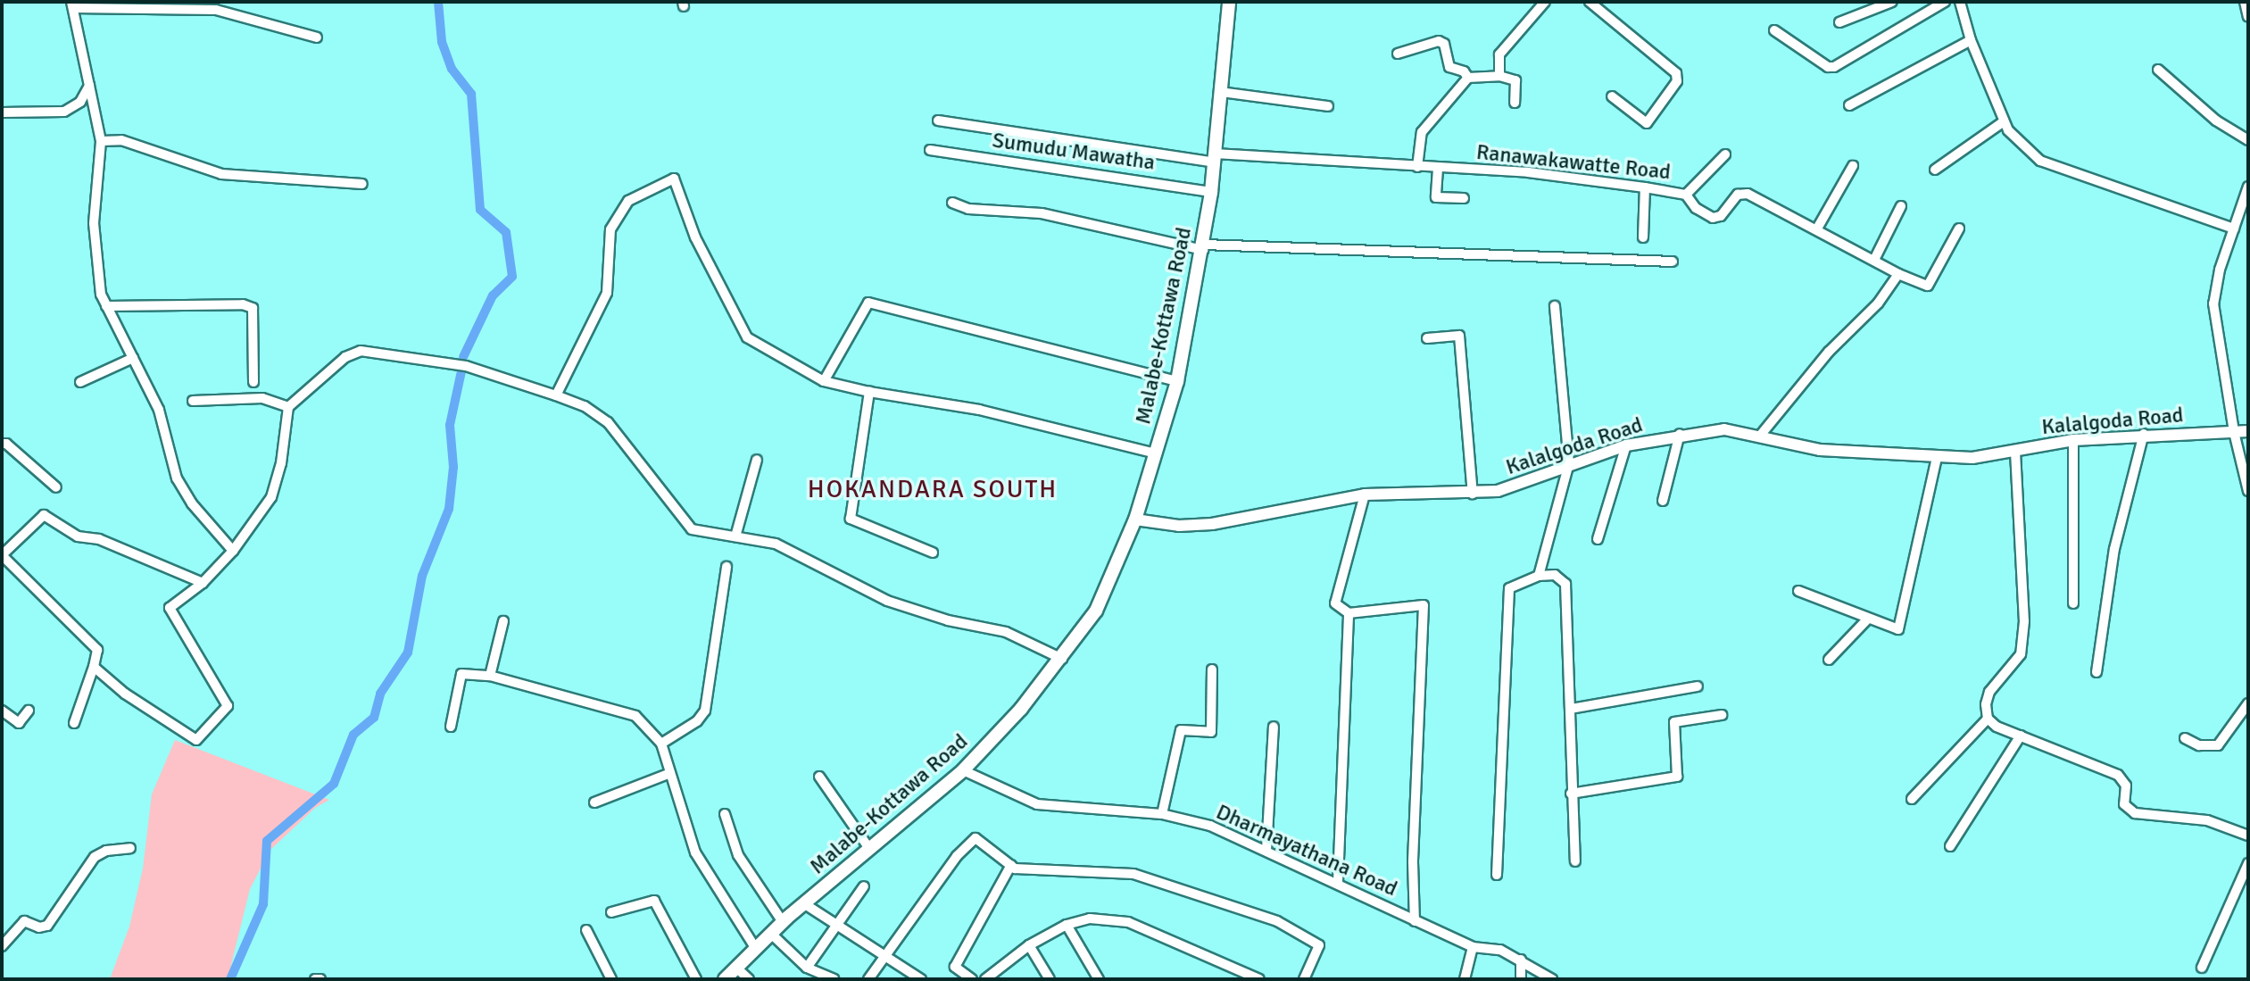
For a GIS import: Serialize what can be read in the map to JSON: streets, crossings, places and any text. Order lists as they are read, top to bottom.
{
  "streets": {
    "main road": ["Malabe-Kottawa Road"],
    "street": [
      "Sumudu Mawatha",
      "Ranawakawatte Road",
      "Kalalgoda Road",
      "Dharmayathana Road"
    ]
  },
  "crossings": [
    ["Sumudu Mawatha", "Malabe-Kottawa Road"],
    ["Ranawakawatte Road", "Malabe-Kottawa Road"],
    ["Malabe-Kottawa Road", "Kalalgoda Road"],
    ["Malabe-Kottawa Road", "Dharmayathana Road"]
  ],
  "districts": ["HOKANDARA SOUTH"]
}
